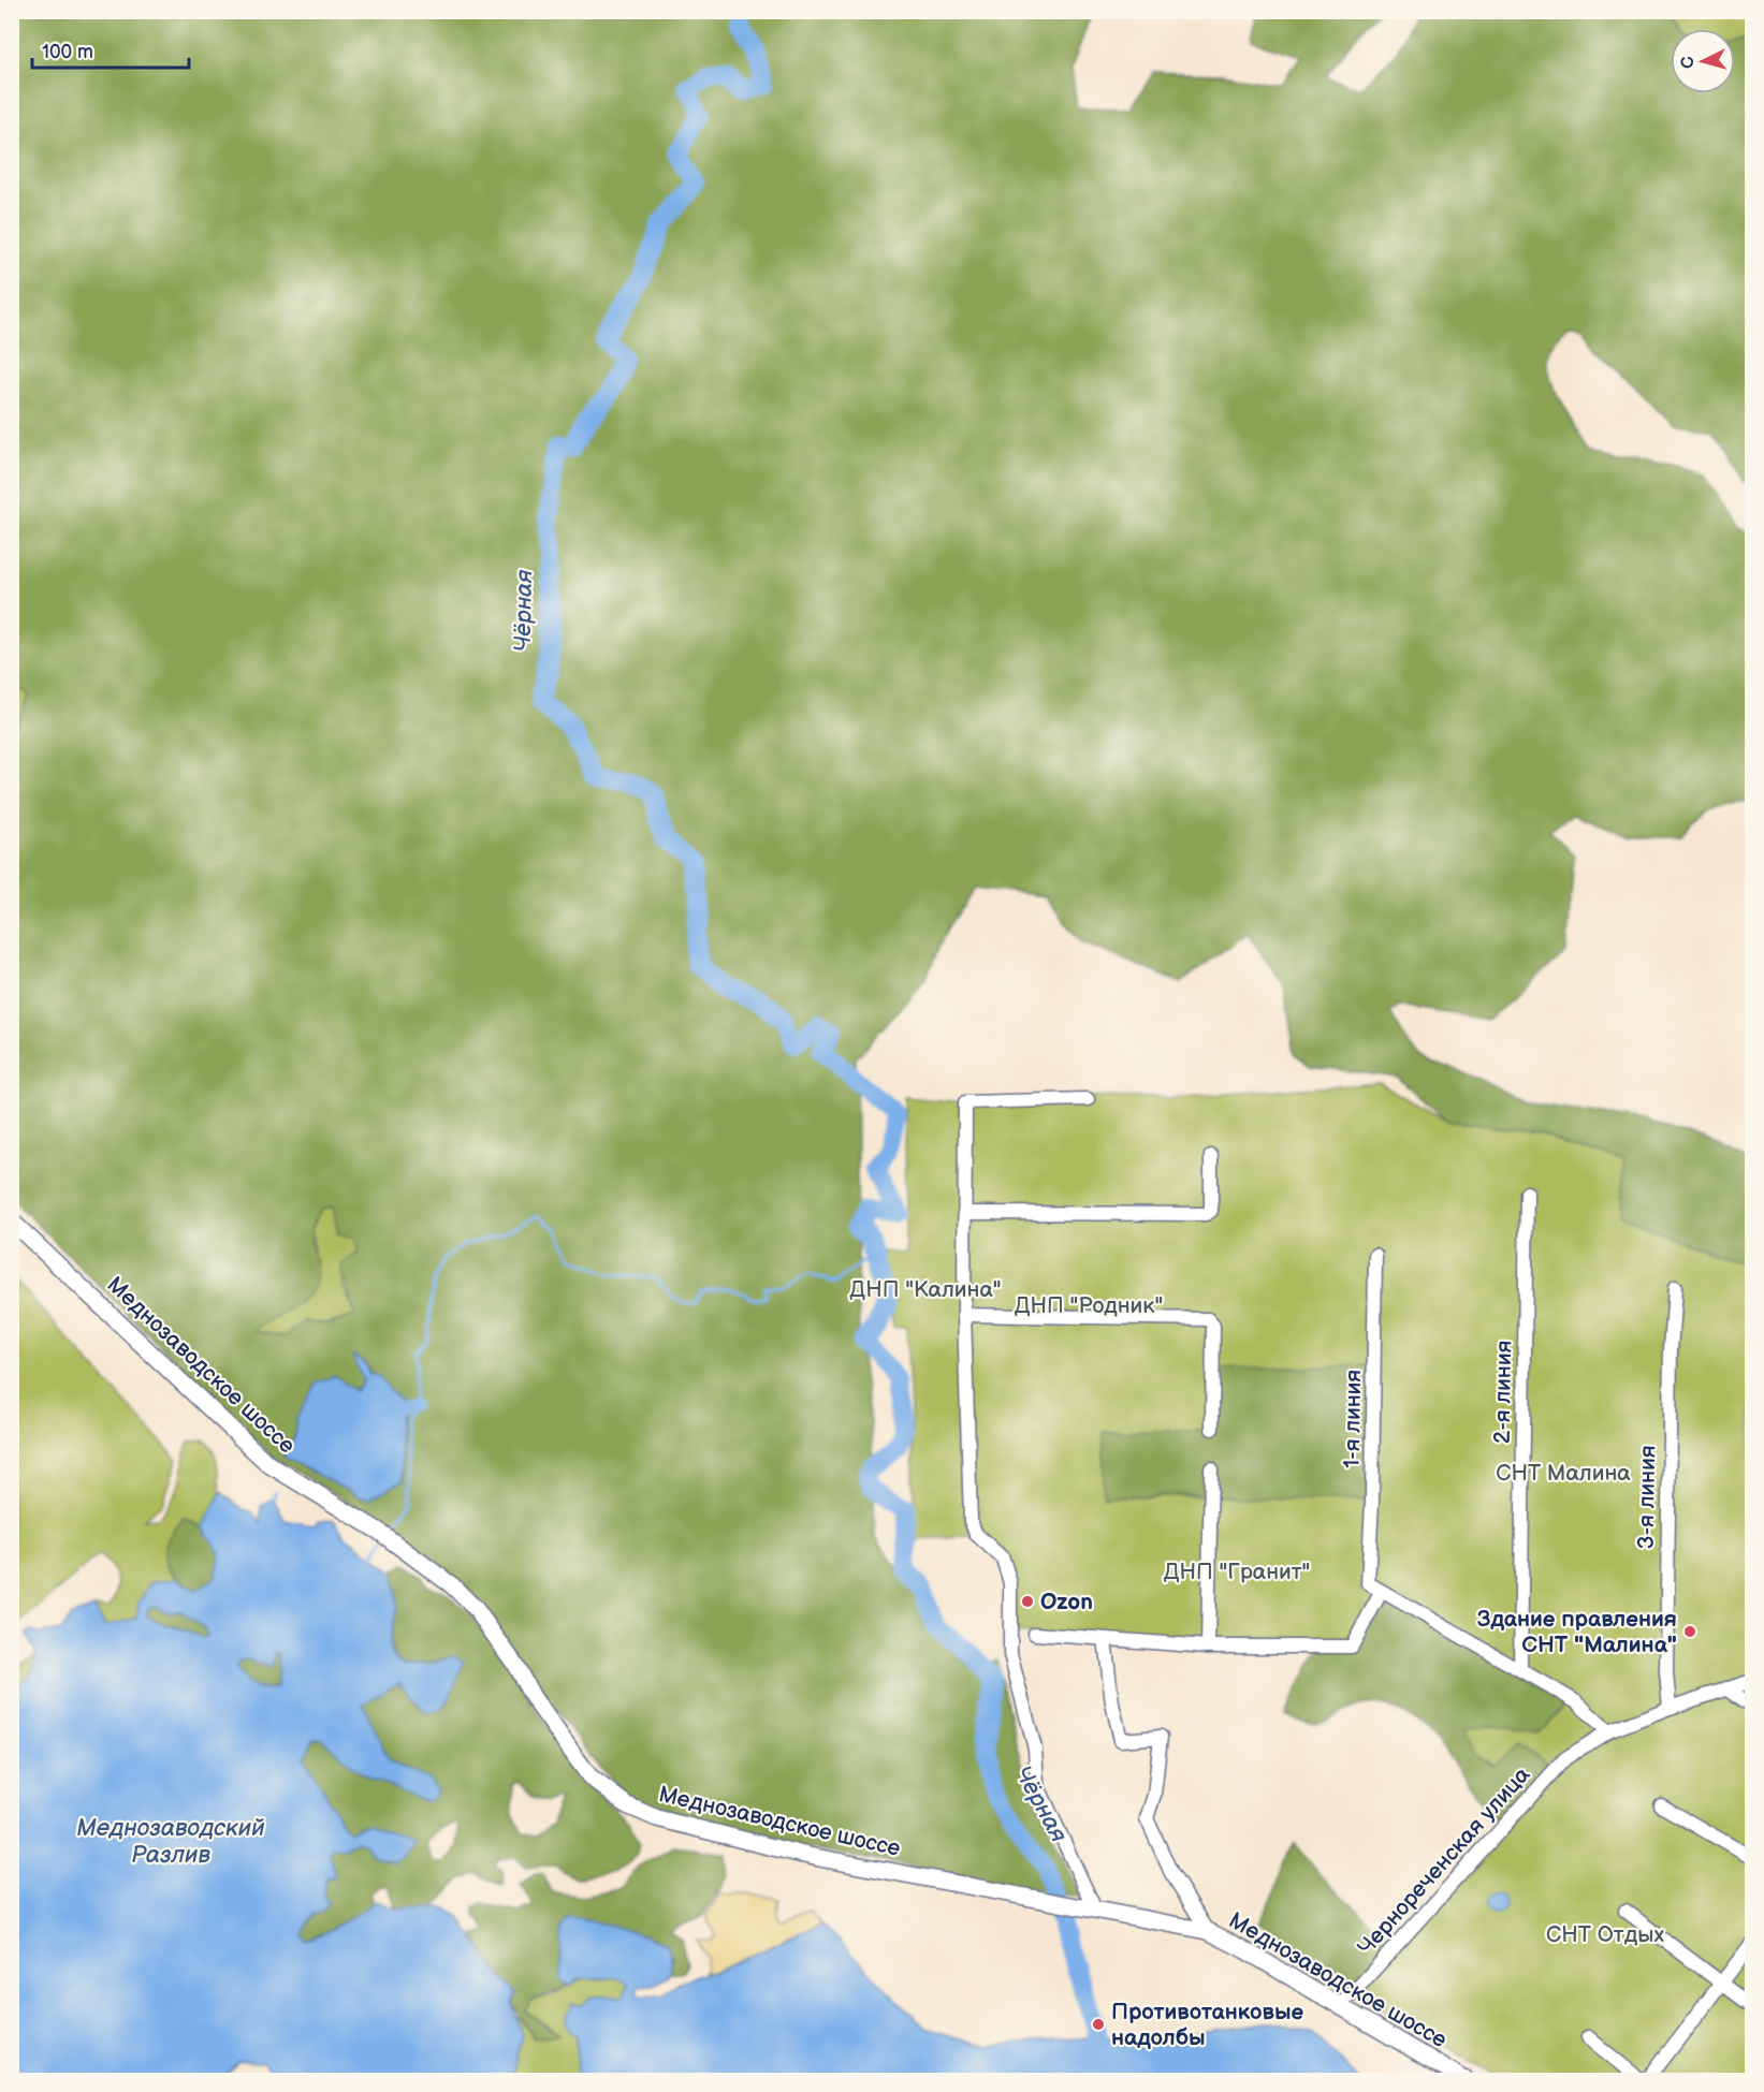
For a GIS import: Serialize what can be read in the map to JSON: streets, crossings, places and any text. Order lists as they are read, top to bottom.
{
  "streets": {
    "main road": ["Меднозаводское шоссе"],
    "street": [
      "2-я линия",
      "1-я линия",
      "3-я линия",
      "Чернореченская улица"
    ]
  },
  "crossings": [
    ["Меднозаводское шоссе", "Чернореченская улица"],
    ["3-я линия", "Чернореченская улица"]
  ],
  "water": ["Чёрная", "Меднозаводский Разлив"],
  "parks": [
    "ДНП \"Калина\"",
    "ДНП \"Родник\"",
    "СНТ Малина",
    "ДНП \"Гранит\"",
    "СНТ Отдых"
  ],
  "places": ["Ozon", "Здание правления СНТ \"Малина\"", "Противотанковые надолбы"],
  "scale_bar": "100 m",
  "north": "left"
}
